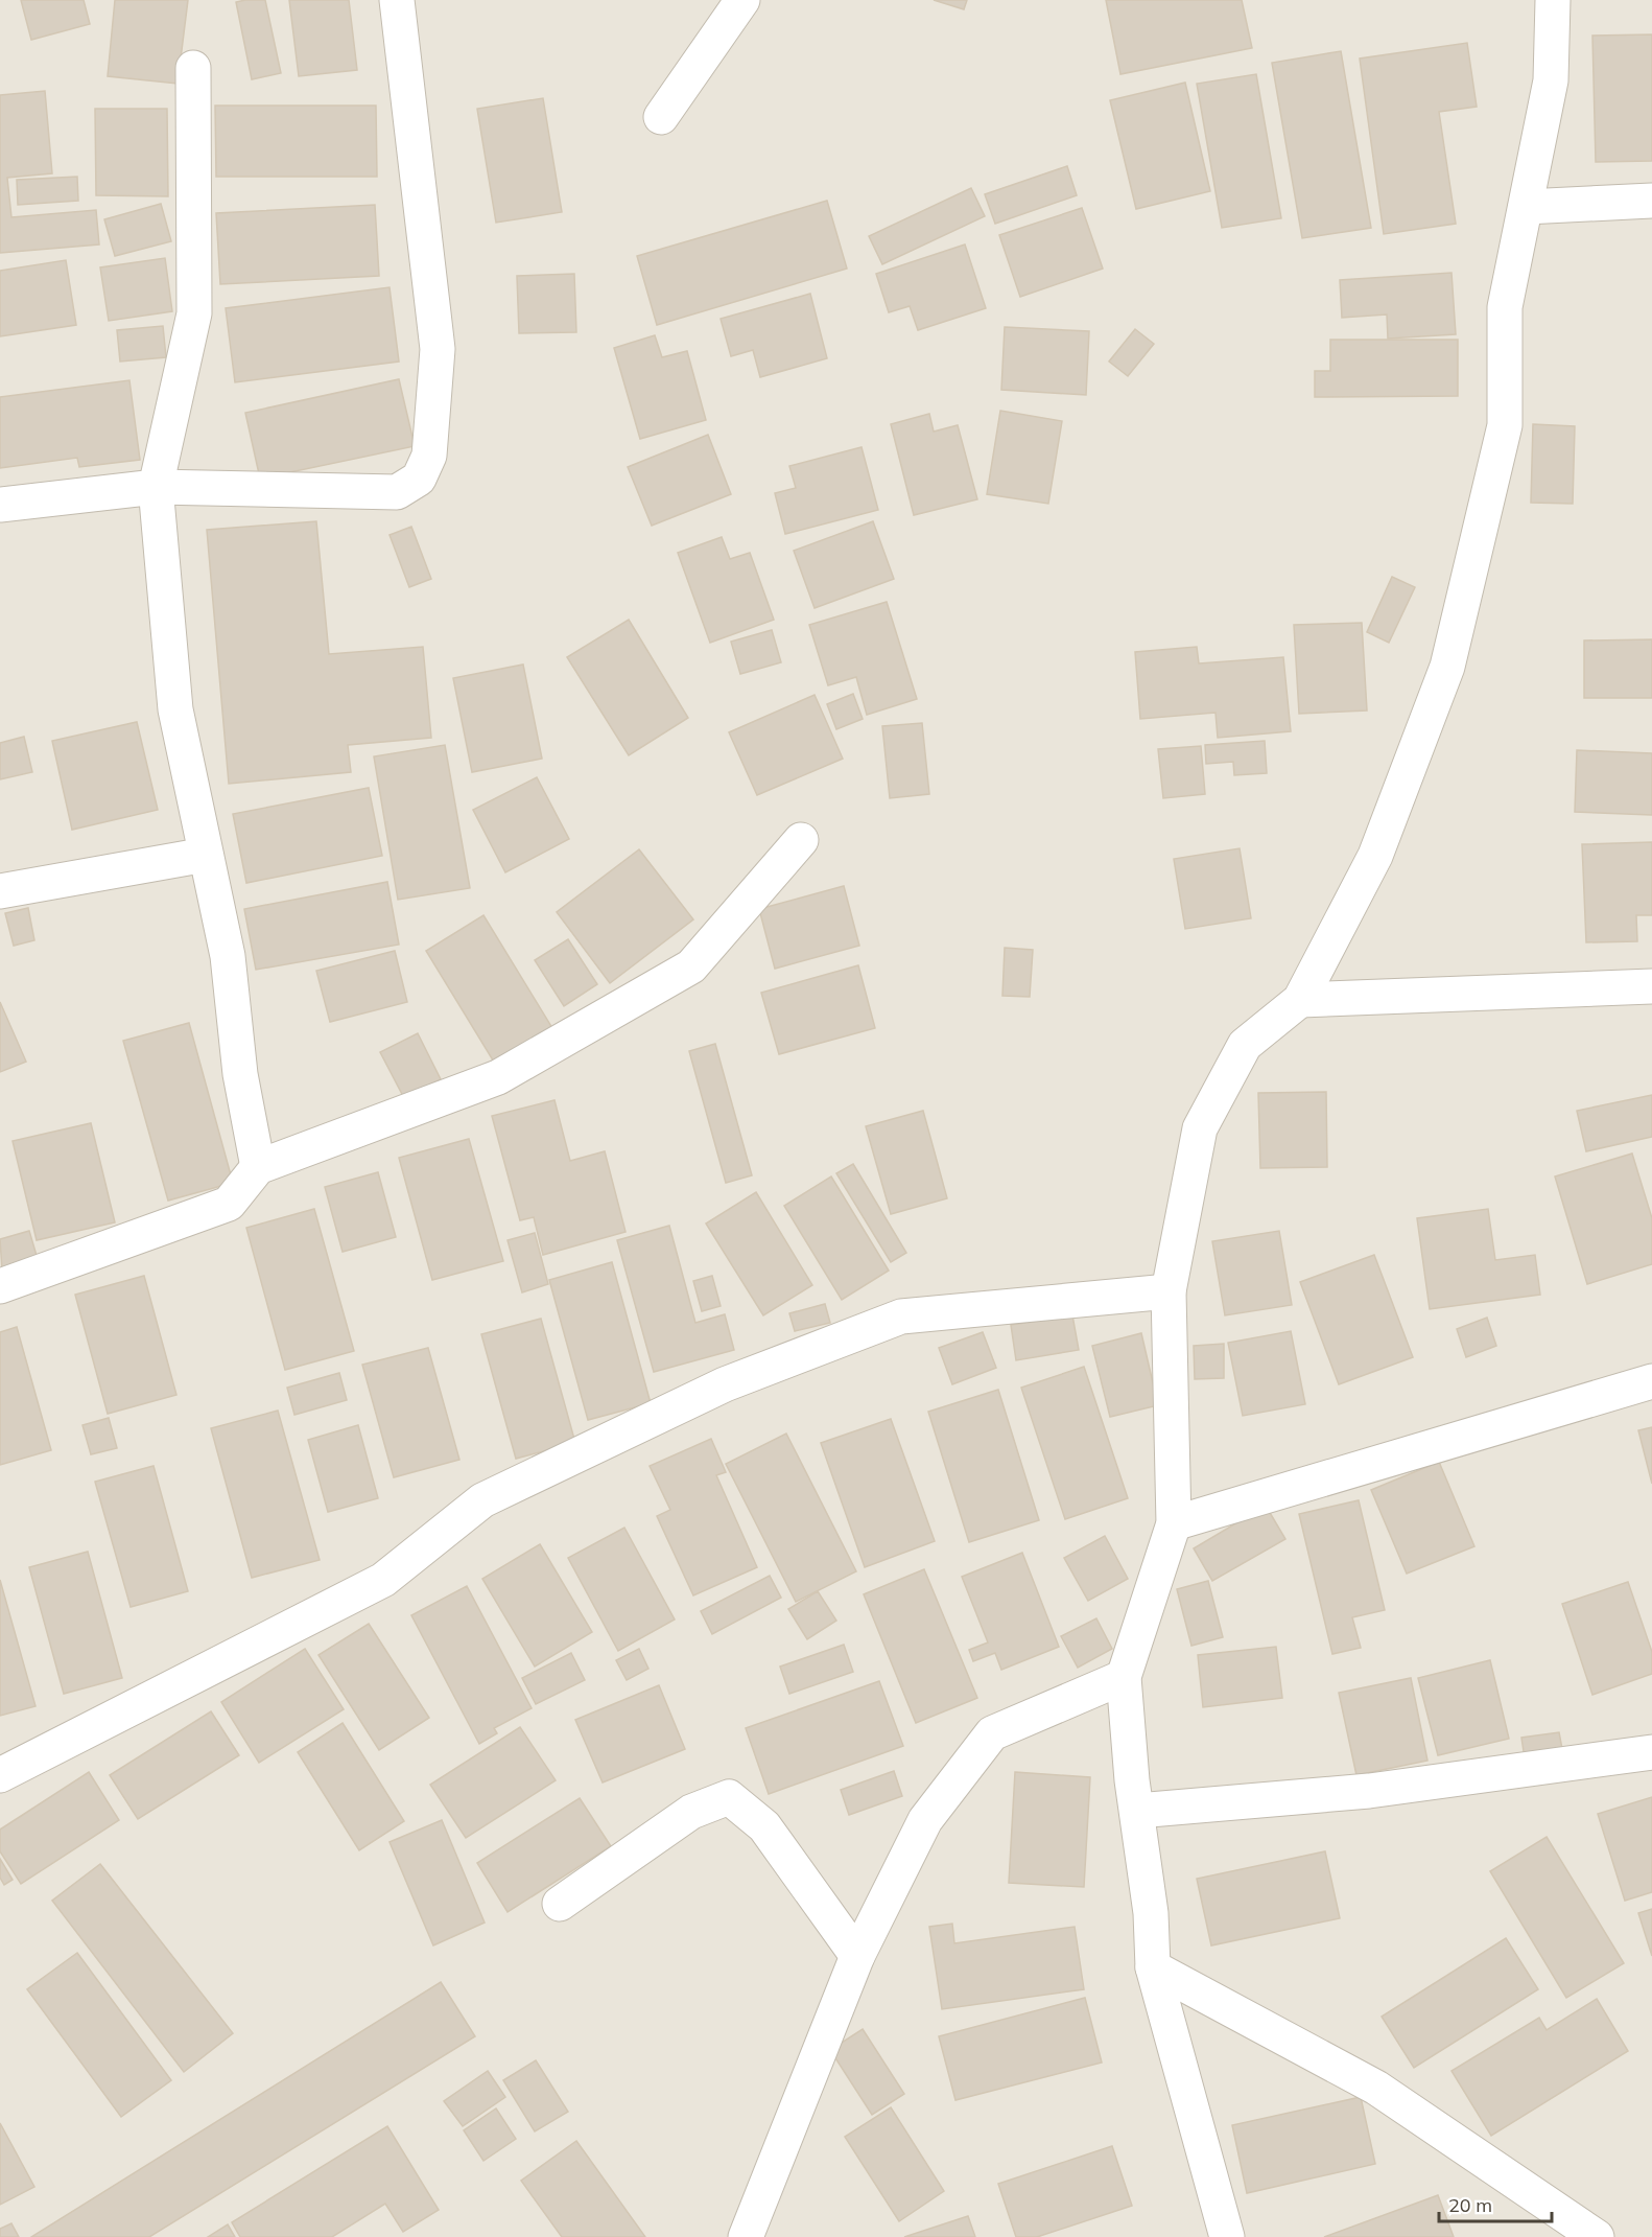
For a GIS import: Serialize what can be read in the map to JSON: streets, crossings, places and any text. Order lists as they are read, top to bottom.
{
  "scale_bar": "20 m"
}
